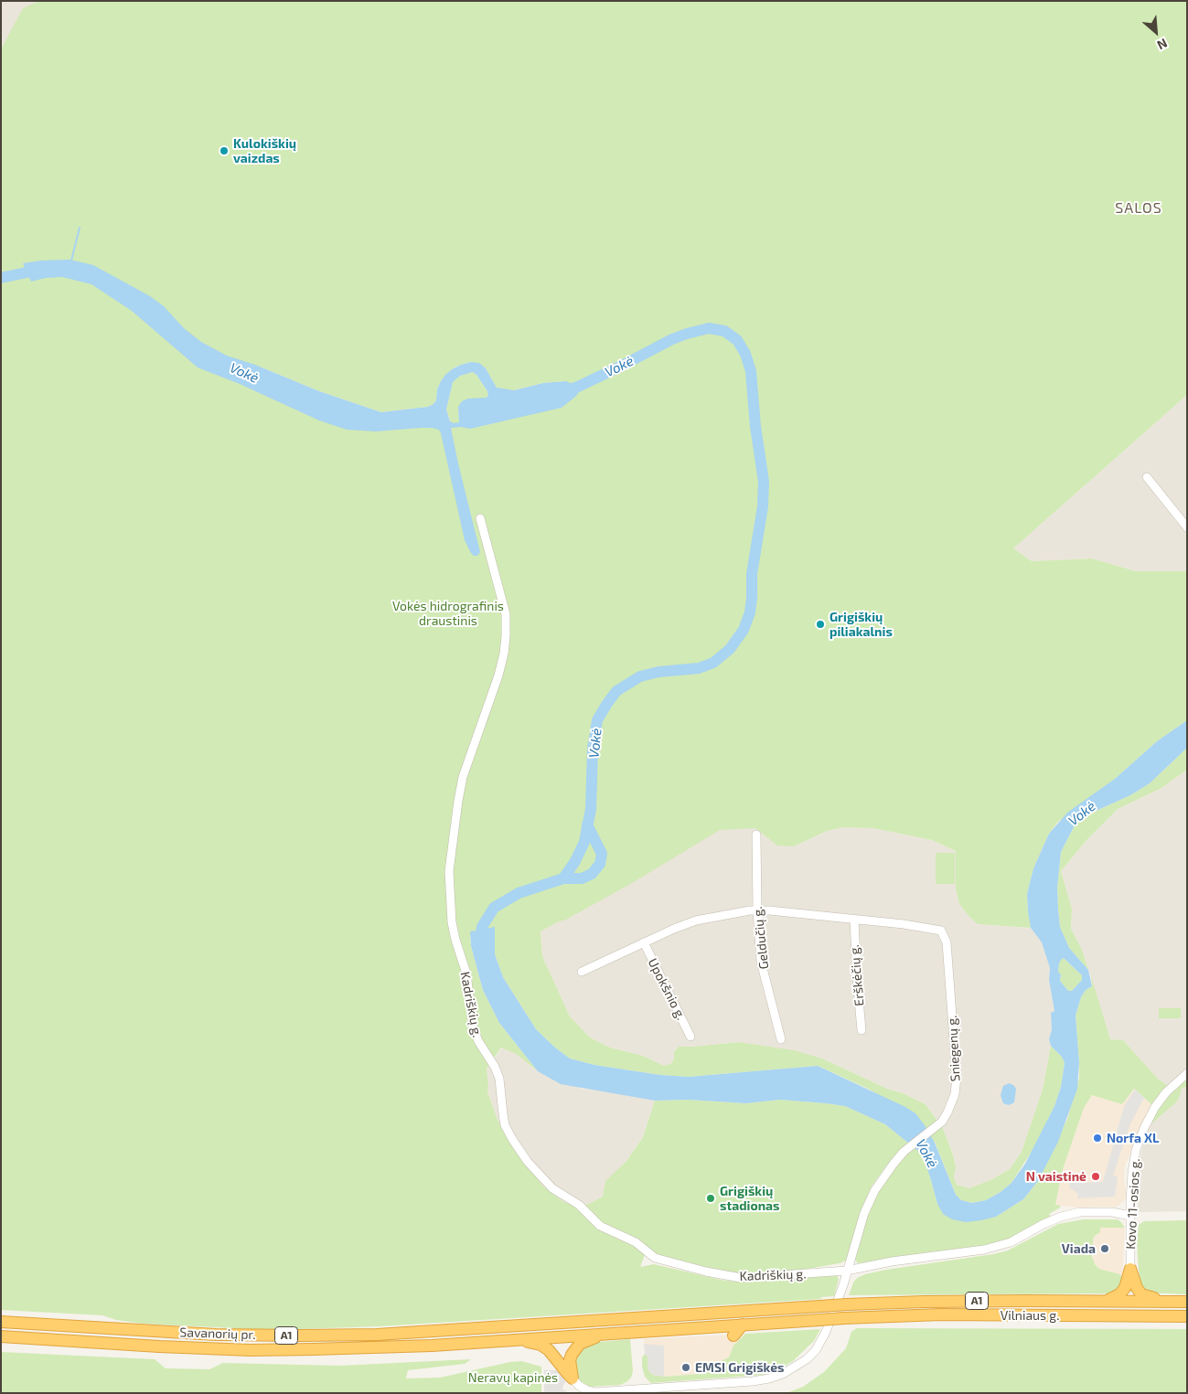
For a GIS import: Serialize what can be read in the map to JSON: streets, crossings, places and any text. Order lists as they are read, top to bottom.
{
  "streets": {
    "highway": ["A1", "Vilniaus g.", "Savanorių pr."],
    "street": [
      "Geldučių g.",
      "Erškėčių g.",
      "Upokšnio g.",
      "Kadriškių g.",
      "Sniegenų g.",
      "Kovo 11-osios g."
    ]
  },
  "crossings": [
    ["Geldučių g.", "Sniegenų g."],
    ["Erškėčių g.", "Sniegenų g."],
    ["Upokšnio g.", "Sniegenų g."],
    ["Kadriškių g.", "Sniegenų g."],
    ["Kadriškių g.", "Kovo 11-osios g."],
    ["A1", "Vilniaus g."],
    ["Vilniaus g.", "Savanorių pr."]
  ],
  "districts": ["SALOS"],
  "water": ["Vokė"],
  "parks": ["Vokės hidrografinis draustinis", "Neravų kapinės"],
  "places": [
    "Kulokiškių vaizdas",
    "Grigiškių piliakalnis",
    "Norfa XL",
    "N vaistinė",
    "Grigiškių stadionas",
    "Viada",
    "EMSI Grigiškės"
  ],
  "north": "bottom right"
}
